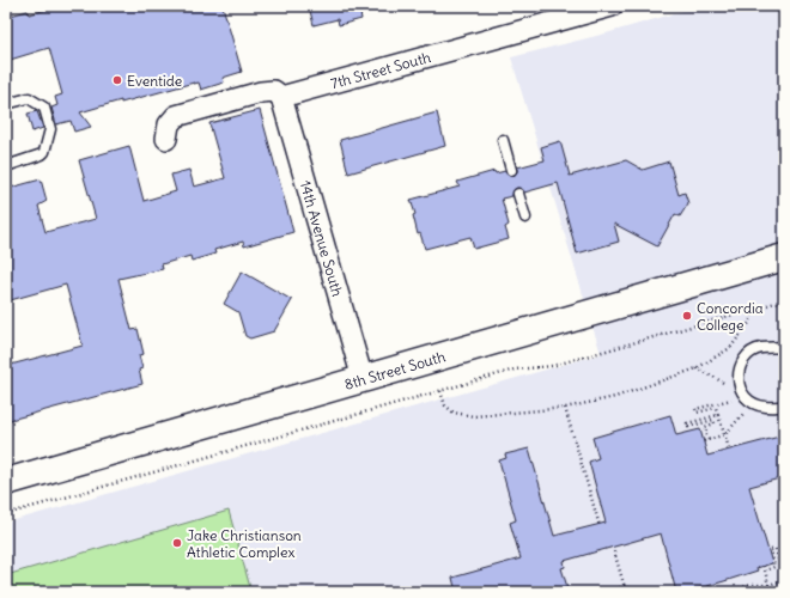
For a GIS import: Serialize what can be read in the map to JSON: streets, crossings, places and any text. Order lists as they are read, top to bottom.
{
  "streets": {
    "main road": ["8th Street South"],
    "street": ["7th Street South", "14th Avenue South"]
  },
  "crossings": [
    ["7th Street South", "14th Avenue South"],
    ["14th Avenue South", "8th Street South"]
  ],
  "places": ["Eventide", "Concordia College", "Jake Christianson Athletic Complex"]
}
